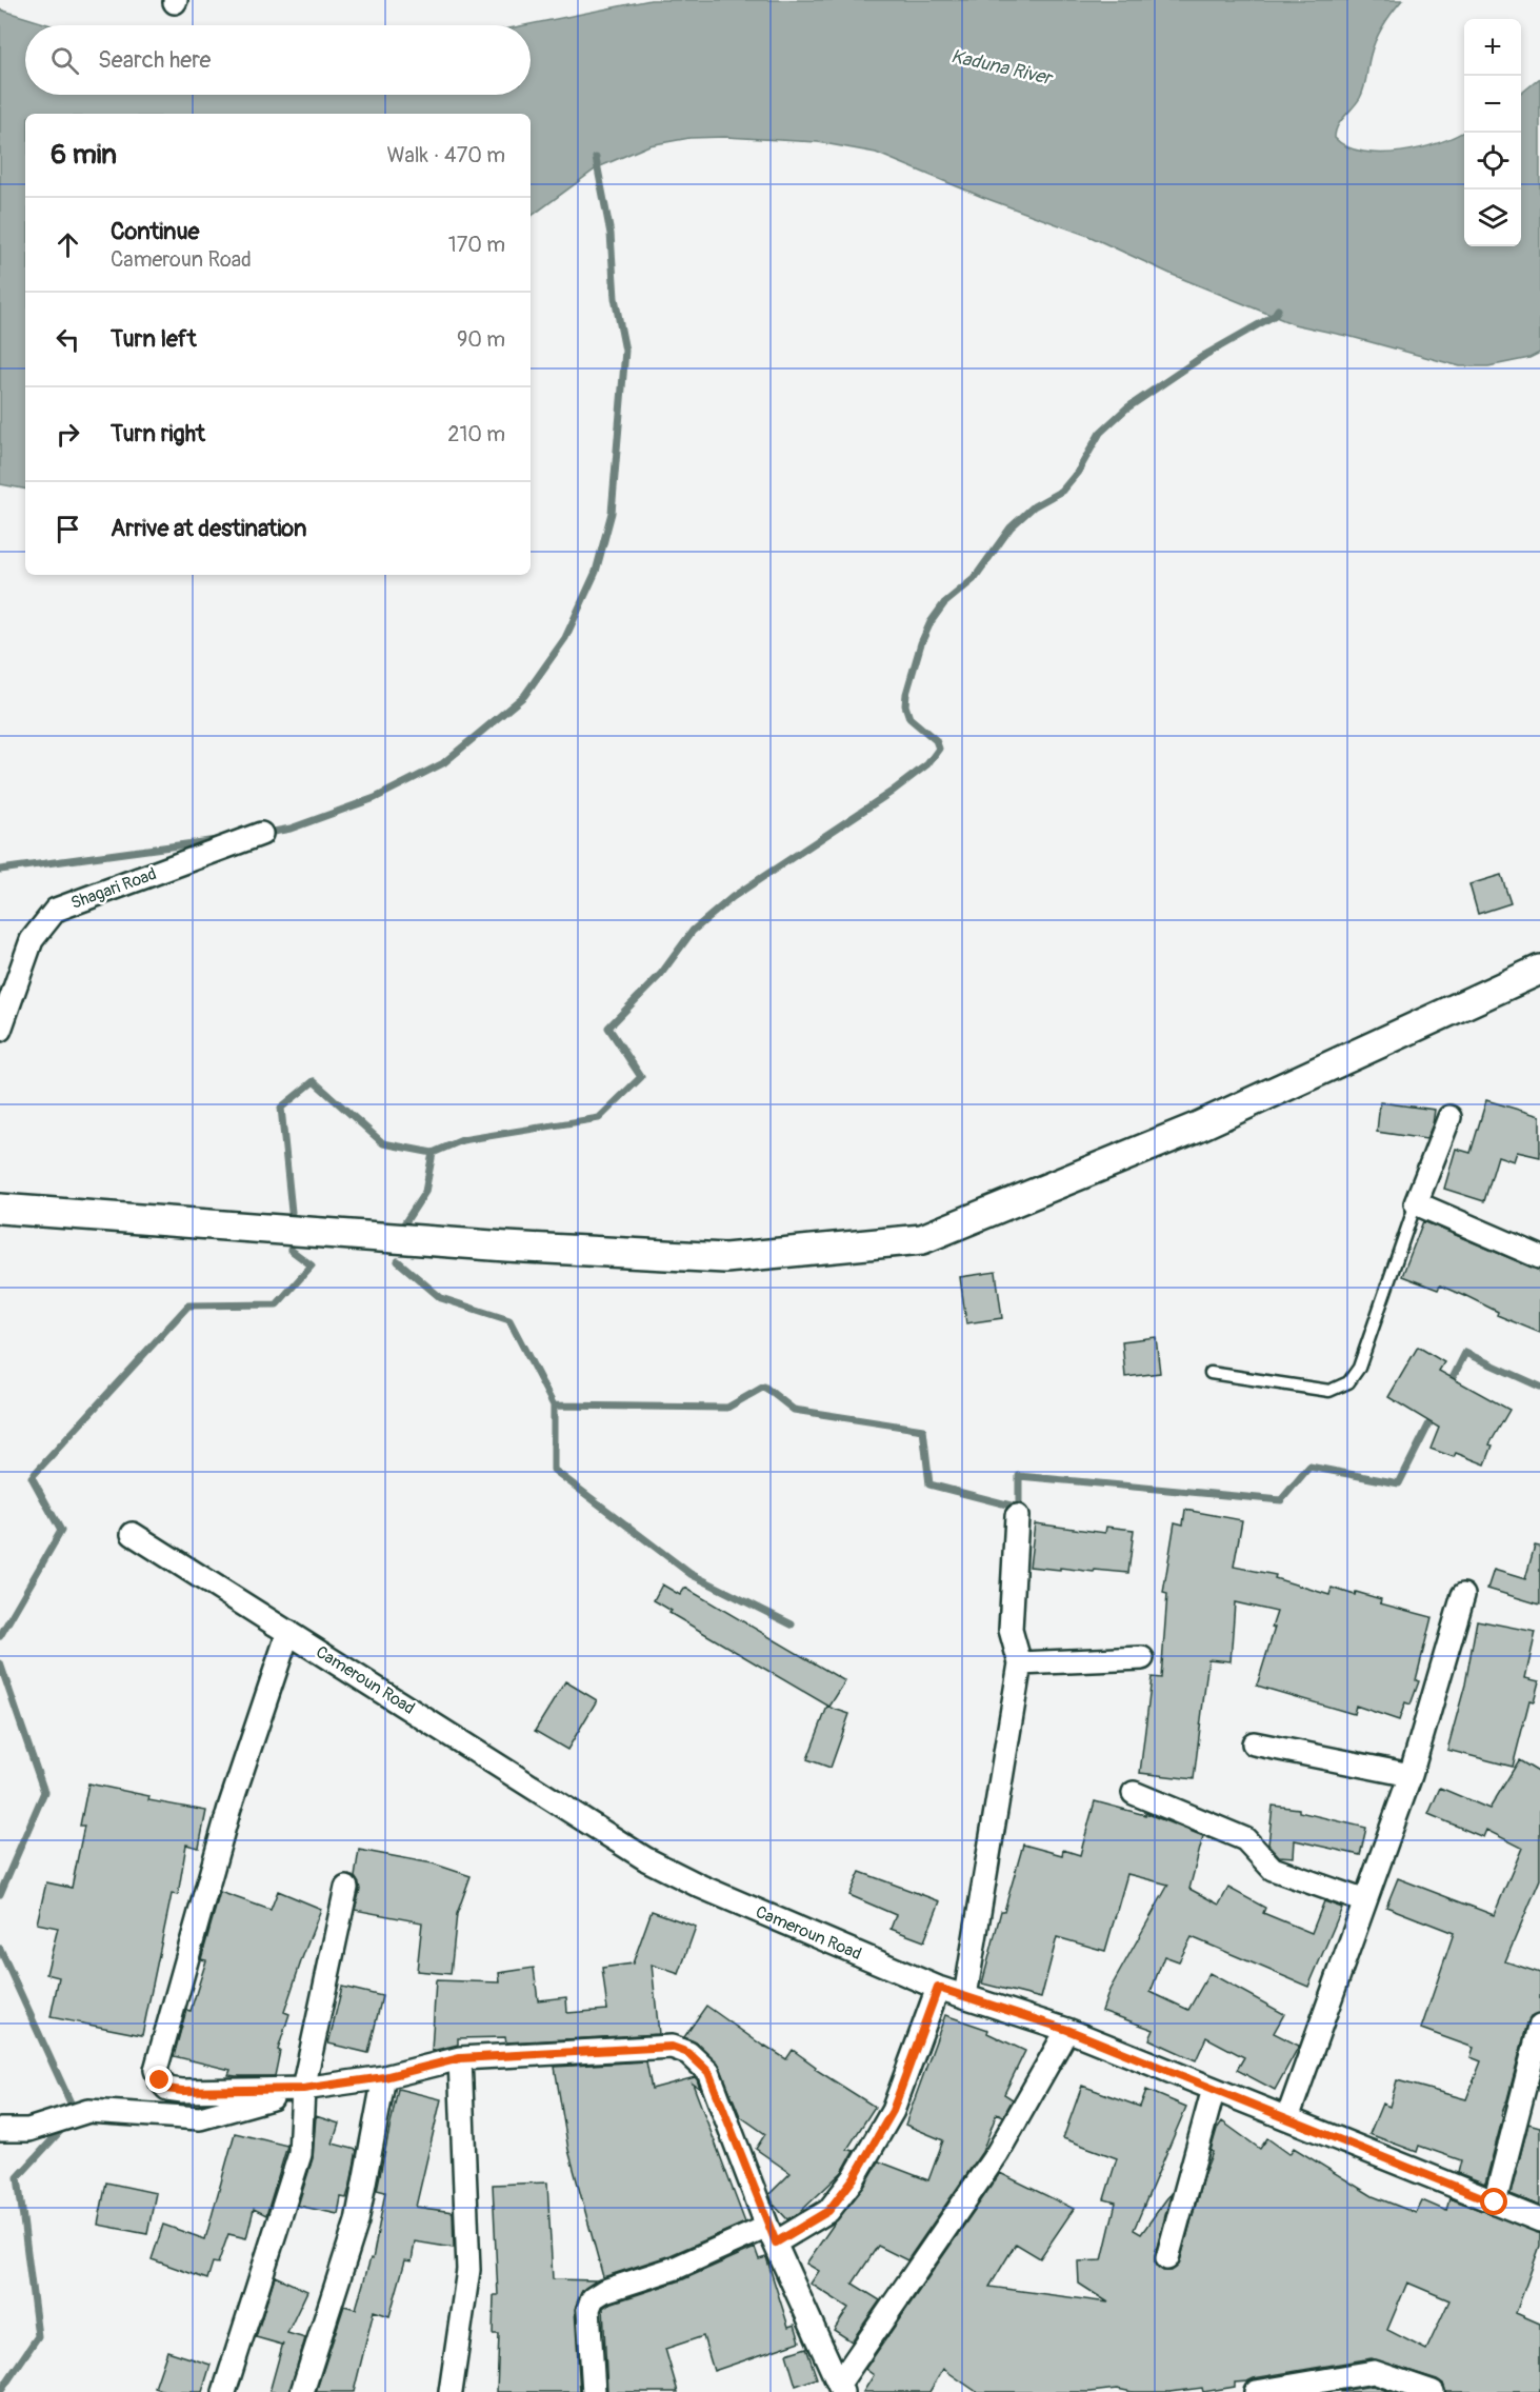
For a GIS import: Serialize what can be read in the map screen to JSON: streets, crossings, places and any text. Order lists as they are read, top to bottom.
{
  "streets": {
    "street": ["Shagari Road", "Cameroun Road"]
  },
  "water": ["Kaduna River"],
  "page": {
    "map_buttons": ["+", "−"],
    "search": "Search here",
    "heading": ["6 min", "Walk · 470 m"],
    "list": [
      ["Continue", "Cameroun Road", "170 m"],
      ["Turn left", "90 m"],
      ["Turn right", "210 m"],
      "Arrive at destination"
    ]
  }
}
